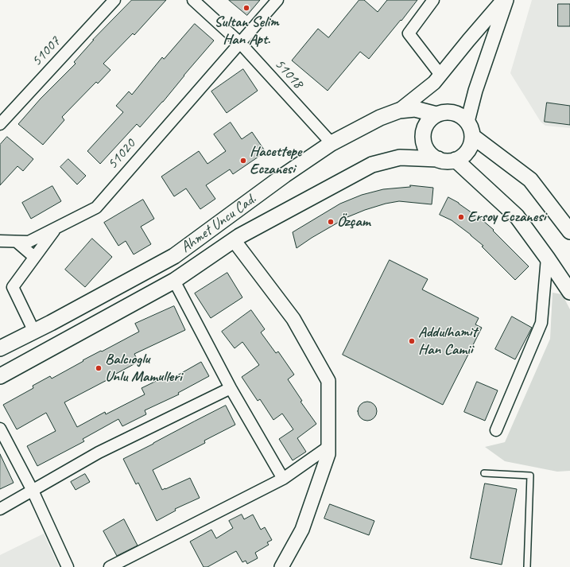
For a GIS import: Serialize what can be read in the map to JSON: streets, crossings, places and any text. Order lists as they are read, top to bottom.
{
  "streets": {
    "main road": ["Ahmet Uncu Cad."],
    "street": ["51007", "51018", "51020"]
  },
  "crossings": [
    ["51018", "51020"],
    ["51018", "Ahmet Uncu Cad."]
  ],
  "places": [
    "Sultan Selim Han Apt.",
    "Hacettepe Eczanesi",
    "Ersoy Eczanesi",
    "Özçam",
    "Addulhamit Han Camii",
    "Balcıoglu Unlu Mamulleri"
  ]
}
